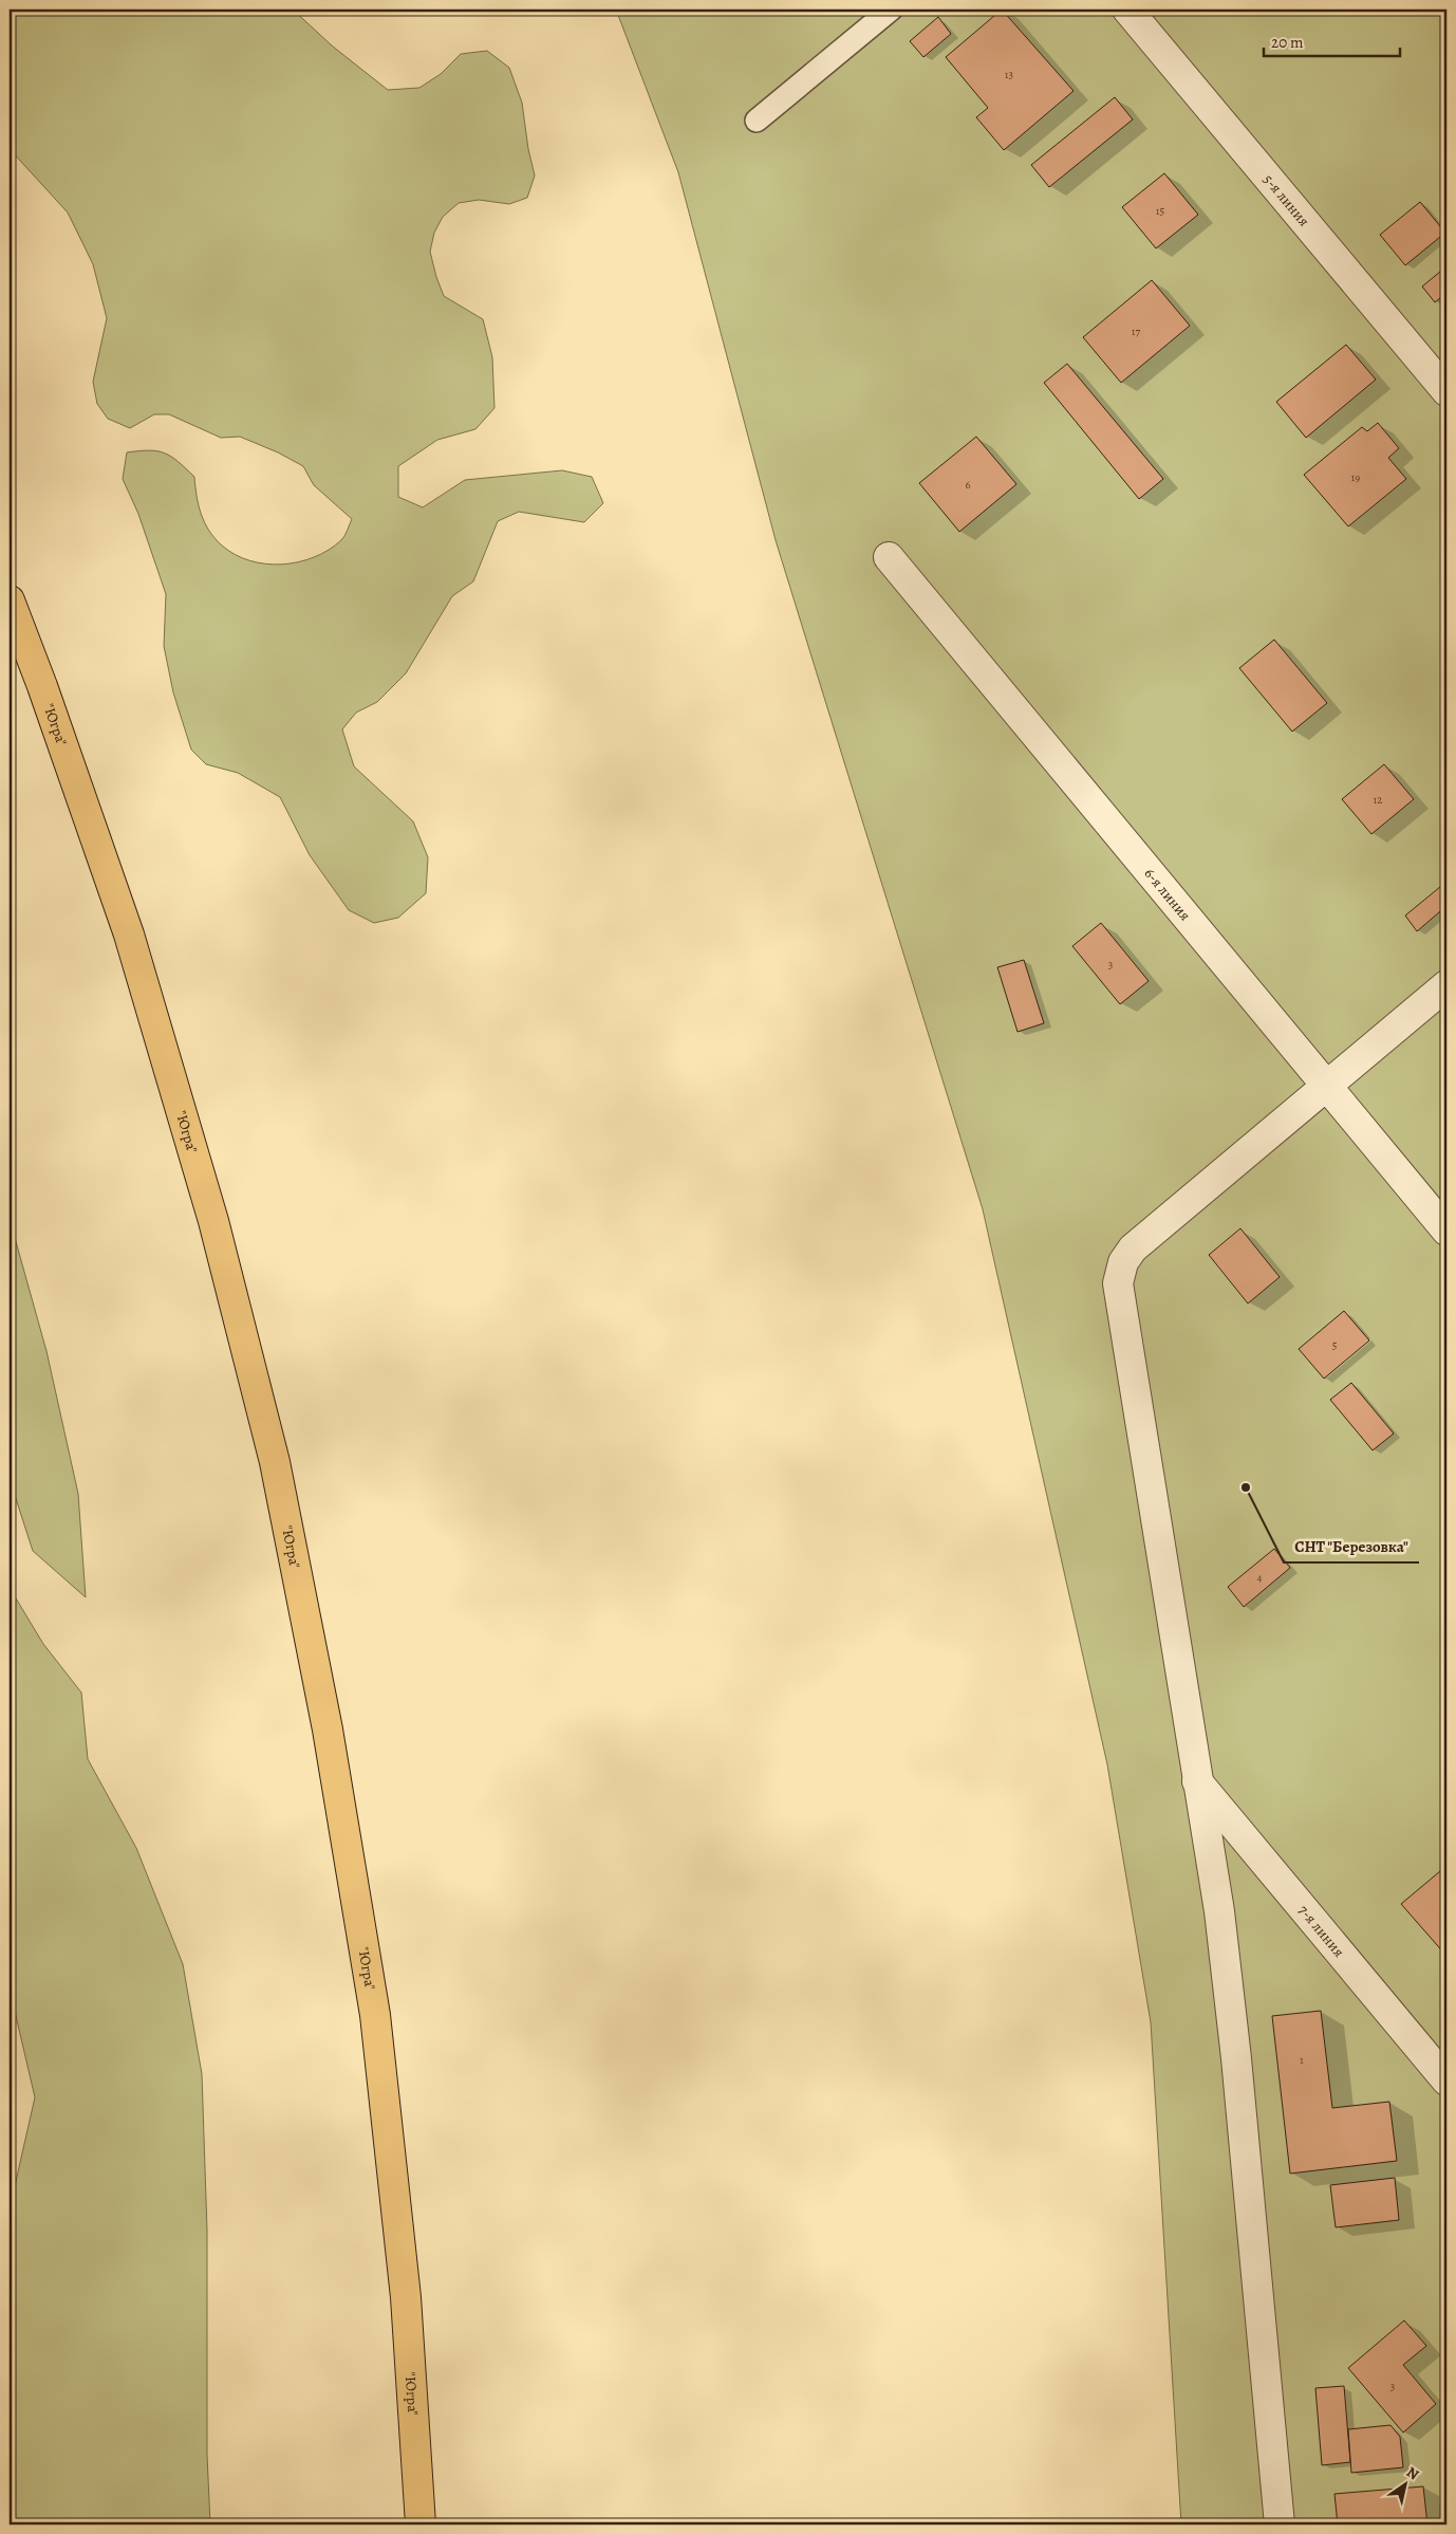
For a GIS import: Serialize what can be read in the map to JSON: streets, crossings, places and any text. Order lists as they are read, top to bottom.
{
  "streets": {
    "highway": ["\"Югра\""],
    "street": ["5-я линия", "6-я линия", "7-я линия"]
  },
  "places": ["СНТ \"Березовка\""],
  "house_numbers": [
    "13",
    "15",
    "17",
    "19",
    "6",
    "12",
    "3",
    "5",
    "4",
    "1",
    "3"
  ],
  "scale_bar": "20 m",
  "north": "top right"
}
